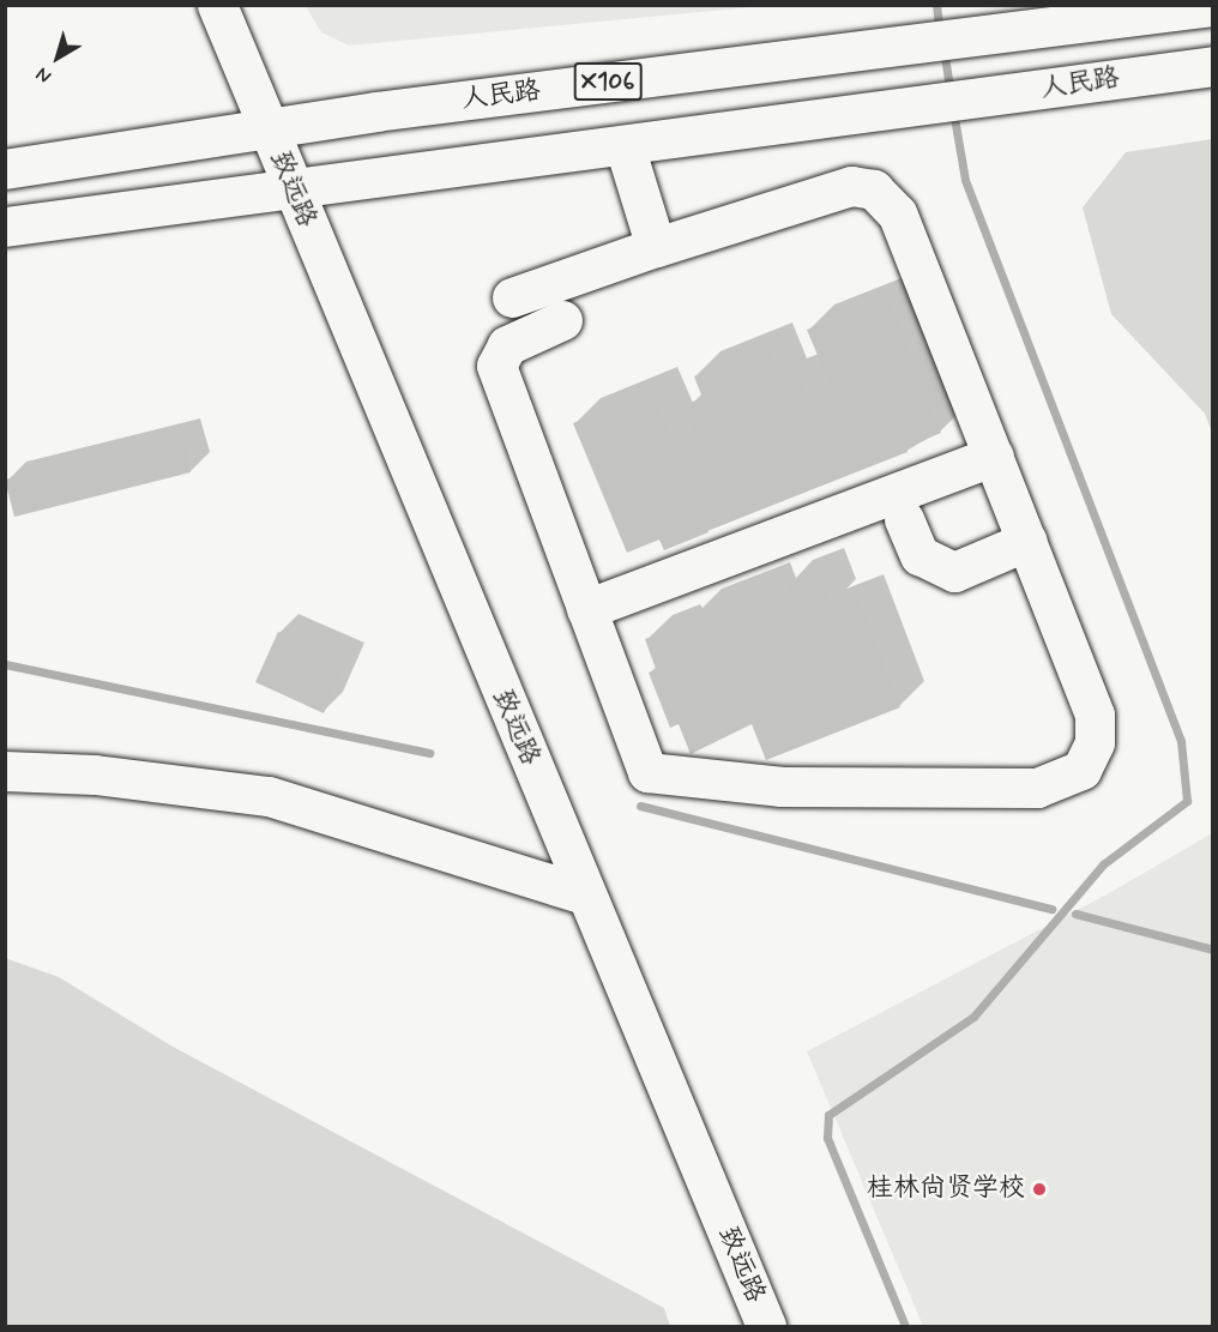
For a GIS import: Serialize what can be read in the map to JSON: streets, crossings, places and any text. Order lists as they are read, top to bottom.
{
  "streets": {
    "main road": ["X106", "人民路", "致远路"]
  },
  "crossings": [
    ["人民路", "致远路"]
  ],
  "places": ["桂林尚贤学校"],
  "north": "bottom left"
}
